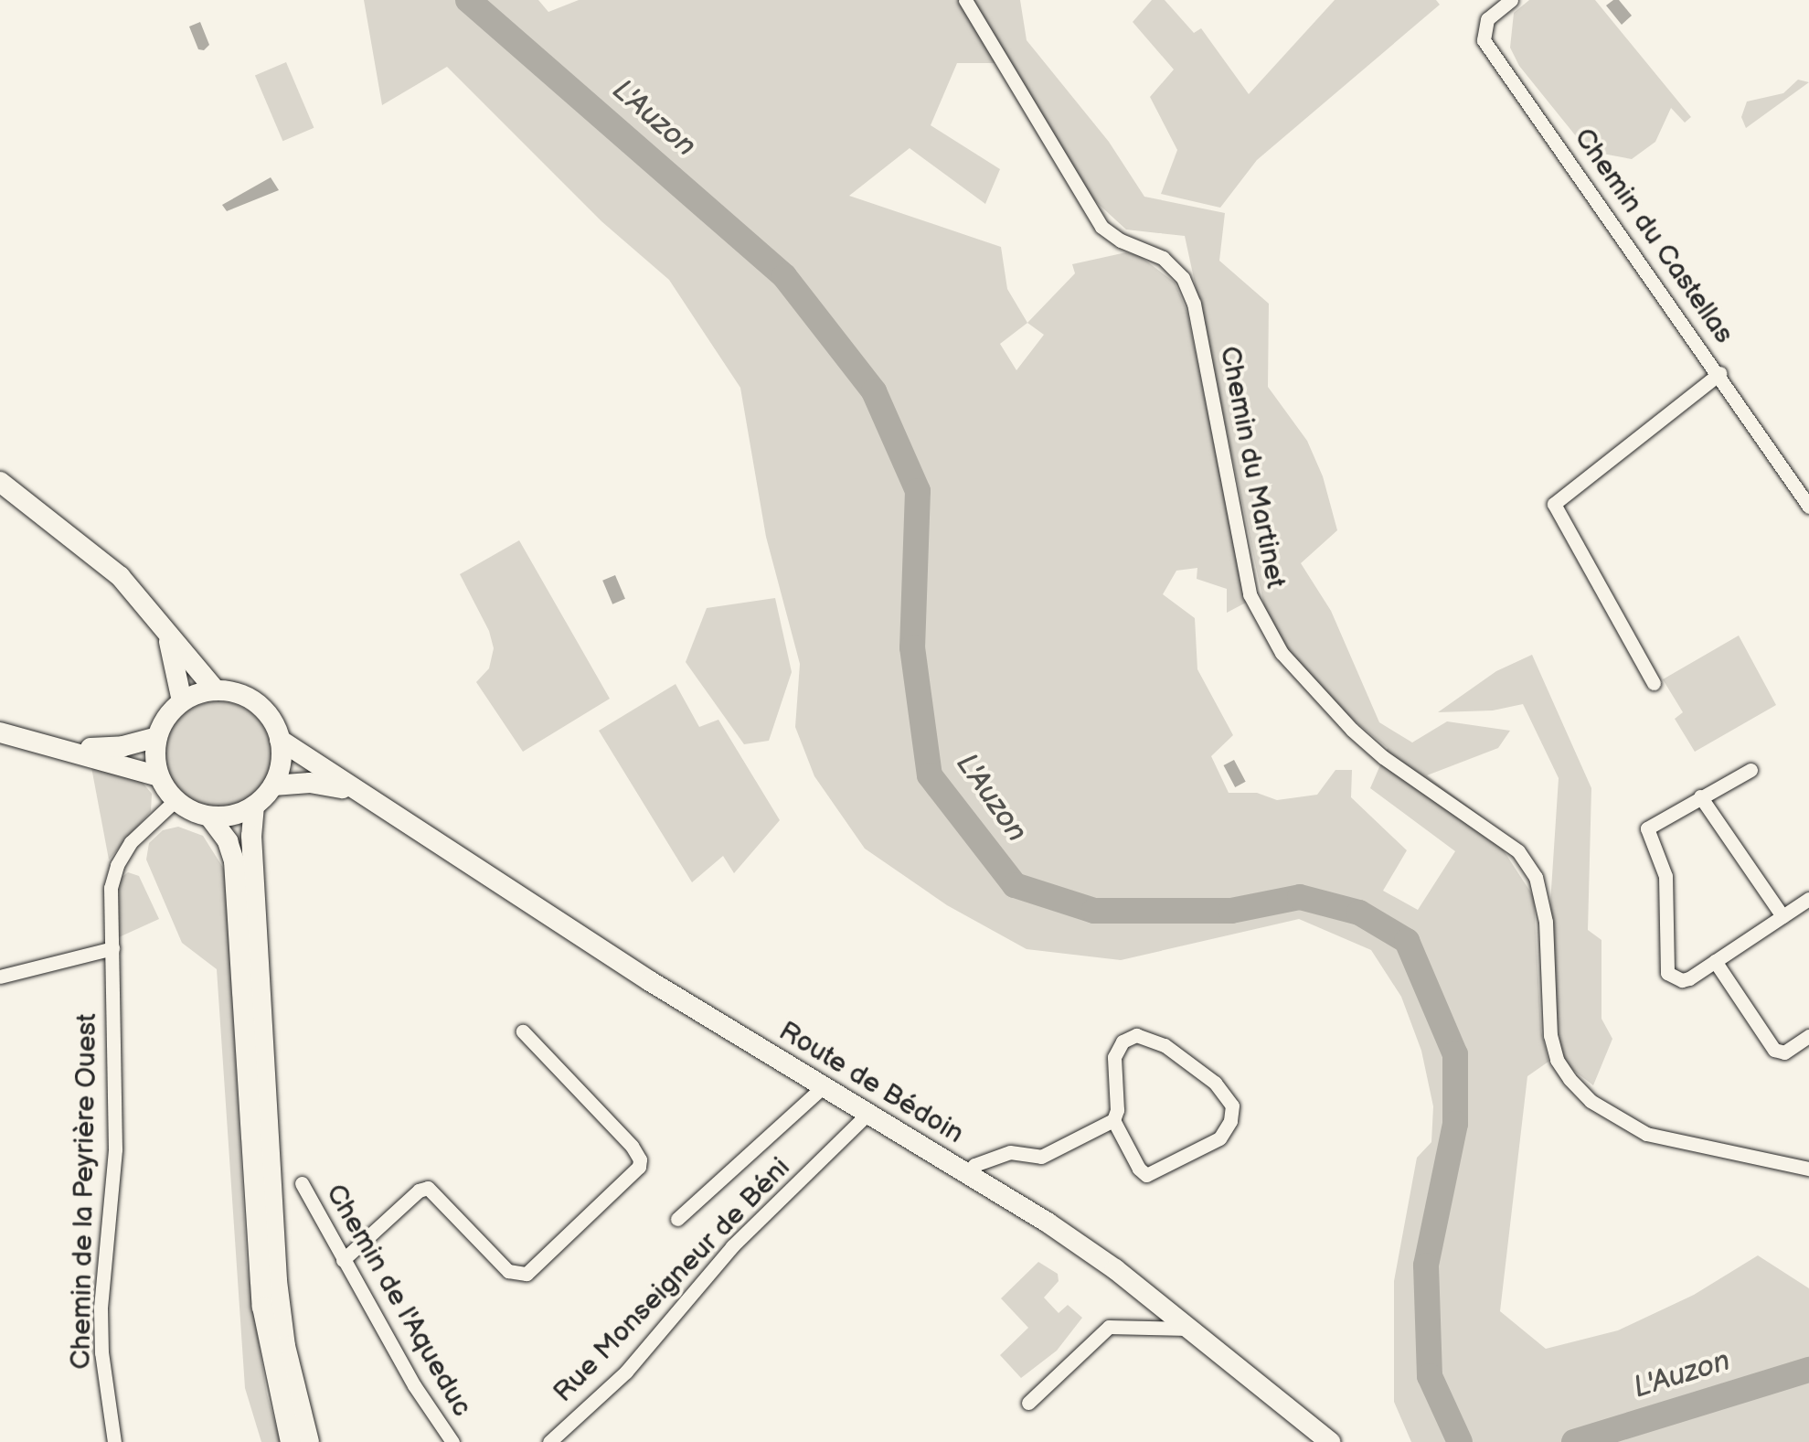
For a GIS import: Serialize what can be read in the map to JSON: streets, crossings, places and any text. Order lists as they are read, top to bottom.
{
  "streets": {
    "main road": ["Route de Bédoin"],
    "street": [
      "Chemin du Castellas",
      "Chemin du Martinet",
      "Chemin de la Peyrière Ouest",
      "Rue Monseigneur de Béni",
      "Chemin de l'Aqueduc"
    ]
  },
  "crossings": [
    ["Route de Bédoin", "Chemin de la Peyrière Ouest"],
    ["Route de Bédoin", "Rue Monseigneur de Béni"]
  ],
  "water": ["L'Auzon"]
}
